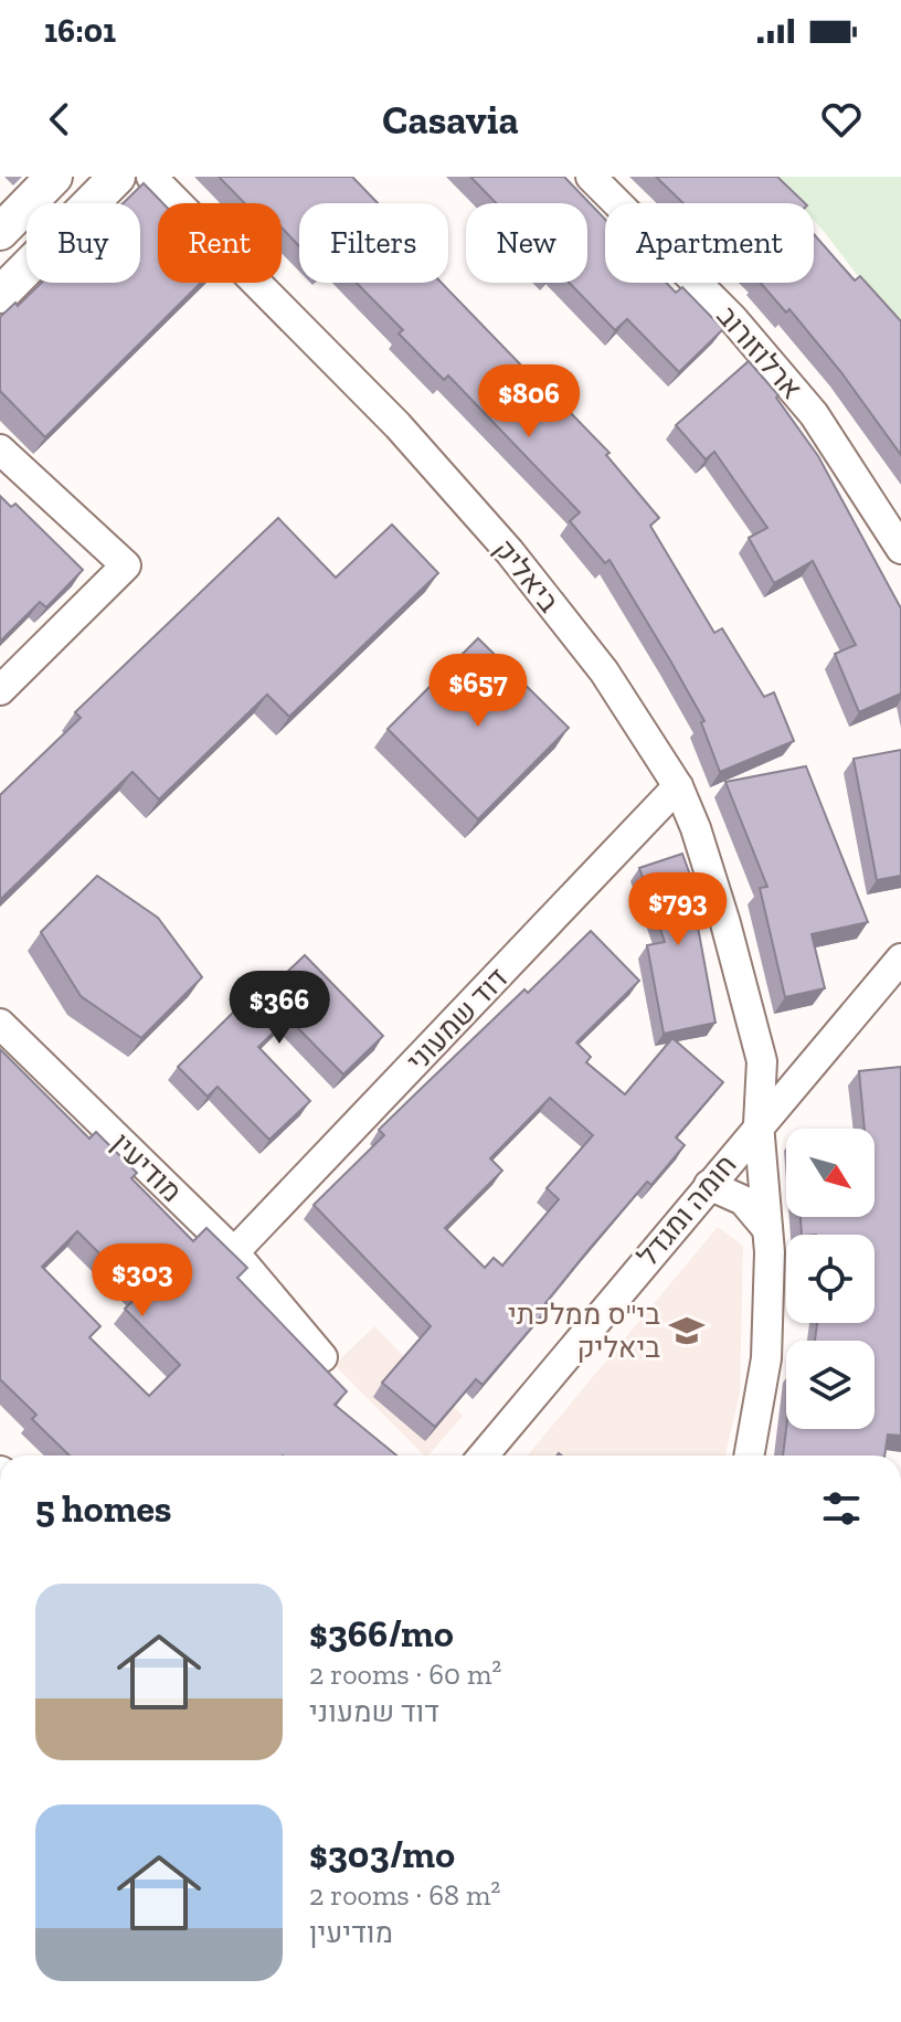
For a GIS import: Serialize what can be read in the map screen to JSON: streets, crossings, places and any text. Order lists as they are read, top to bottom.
{
  "streets": {
    "street": [
      "ארלוזורוב",
      "ביאליק",
      "דוד שמעוני",
      "מודיעין",
      "חומה ומגדל"
    ]
  },
  "crossings": [
    ["ביאליק", "דוד שמעוני"],
    ["ביאליק", "חומה ומגדל"],
    ["דוד שמעוני", "מודיעין"]
  ],
  "places": {
    "school or university": ["בי\"ס ממלכתי ביאליק"]
  },
  "north": "bottom right",
  "page": {
    "status": "16:01",
    "header": "Casavia",
    "chip": [
      "Buy",
      "Rent",
      "Filters",
      "New",
      "Apartment"
    ],
    "price": [
      "$806",
      "$657",
      "$793",
      "$366",
      "$303"
    ],
    "heading": "5 homes",
    "list": [
      {
        "name": "$366/mo",
        "note": "2 rooms · 60 m² · דוד שמעוני"
      },
      {
        "name": "$303/mo",
        "note": "2 rooms · 68 m² · מודיעין"
      }
    ]
  }
}
